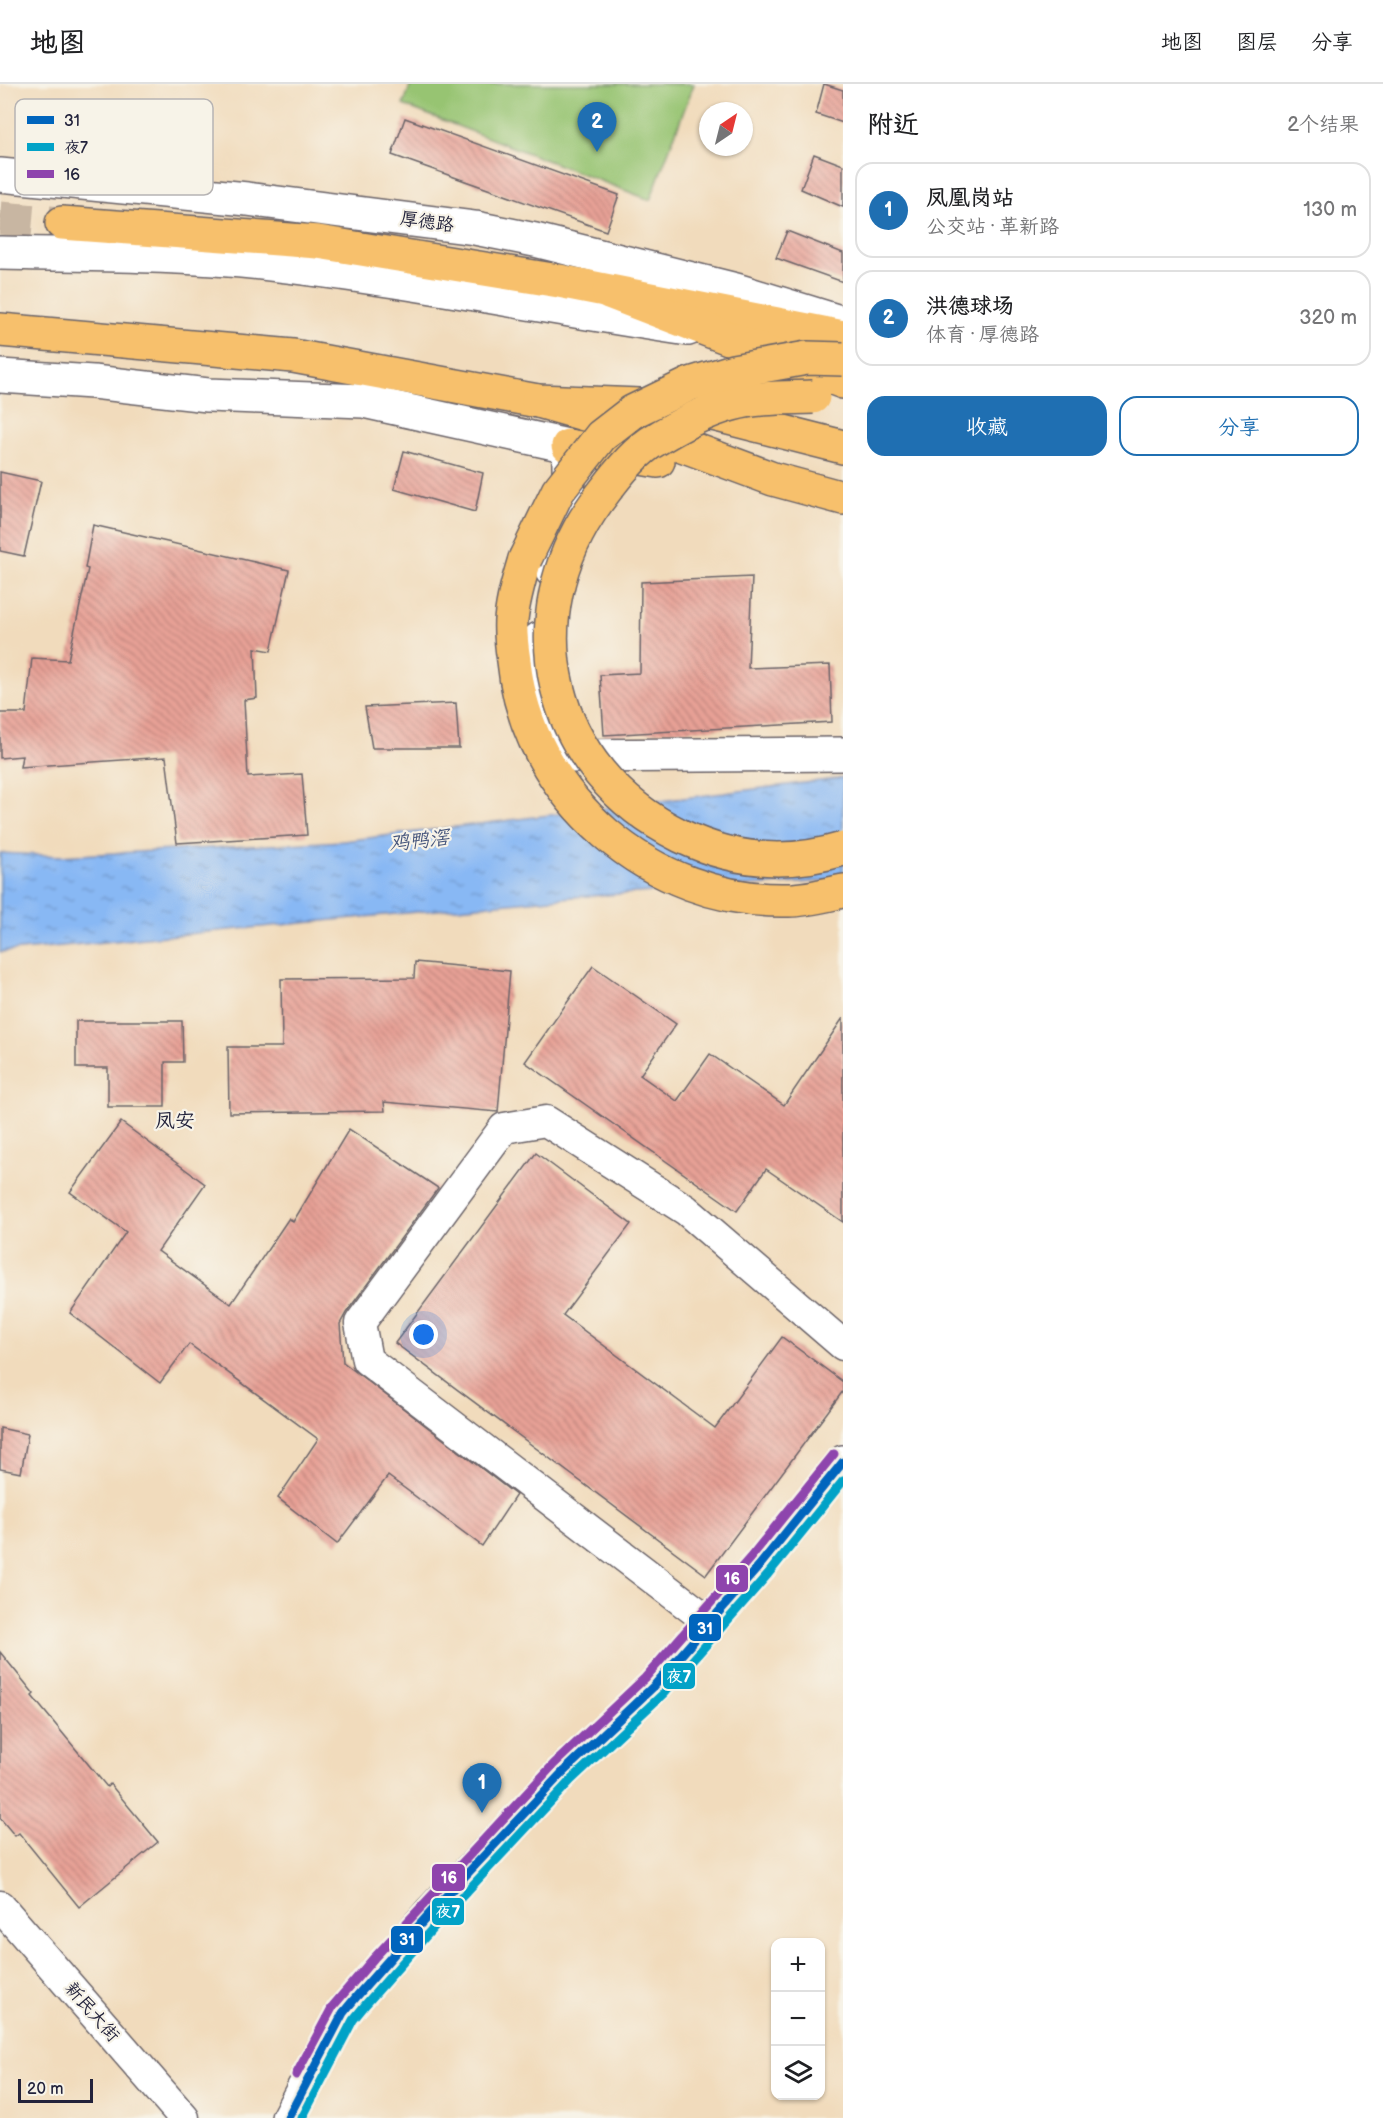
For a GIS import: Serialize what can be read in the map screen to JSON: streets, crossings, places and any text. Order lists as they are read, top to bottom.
{
  "streets": {
    "street": ["厚德路", "新民大街"]
  },
  "districts": ["凤安"],
  "water": ["鸡鸭滘"],
  "lines": ["transit line 16", "transit line 31", "transit line 夜7"],
  "legend": ["31", "夜7", "16"],
  "scale_bar": "20 m",
  "north": "top right",
  "page": {
    "header": "地图",
    "nav": ["地图", "图层", "分享"],
    "heading": ["附近", "2个结果"],
    "pins": ["2", "1"],
    "list": [
      {
        "mark": "1",
        "name": "凤凰岗站",
        "note": "公交站 · 革新路",
        "value": "130 m"
      },
      {
        "mark": "2",
        "name": "洪德球场",
        "note": "体育 · 厚德路",
        "value": "320 m"
      }
    ],
    "buttons": ["收藏", "分享"],
    "map_buttons": ["+", "−"],
    "scale": "20 m"
  }
}
